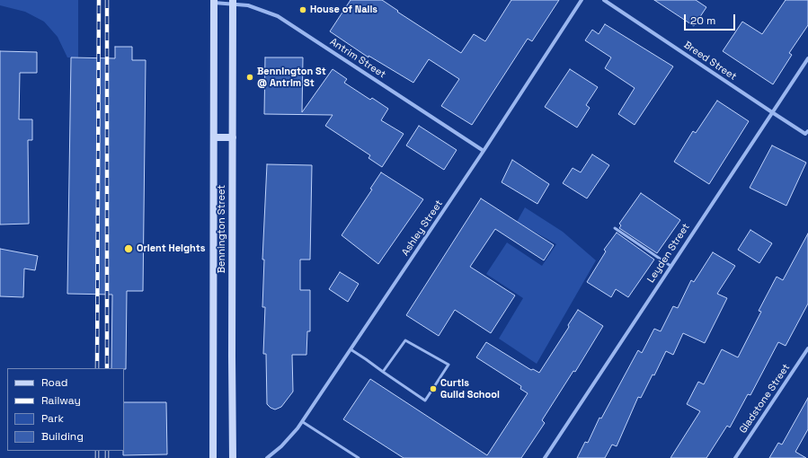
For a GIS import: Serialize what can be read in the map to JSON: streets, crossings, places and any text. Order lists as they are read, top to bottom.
{
  "streets": {
    "main road": ["Bennington Street"],
    "street": [
      "Antrim Street",
      "Breed Street",
      "Ashley Street",
      "Leyden Street",
      "Gladstone Street"
    ]
  },
  "crossings": [
    ["Antrim Street", "Ashley Street"],
    ["Antrim Street", "Bennington Street"],
    ["Breed Street", "Leyden Street"]
  ],
  "places": [
    "House of Nails",
    "Bennington St @ Antrim St",
    "Orient Heights",
    "Curtis Guild School"
  ],
  "legend": [
    "Road",
    "Railway",
    "Park",
    "Building"
  ],
  "scale_bar": "20 m"
}
